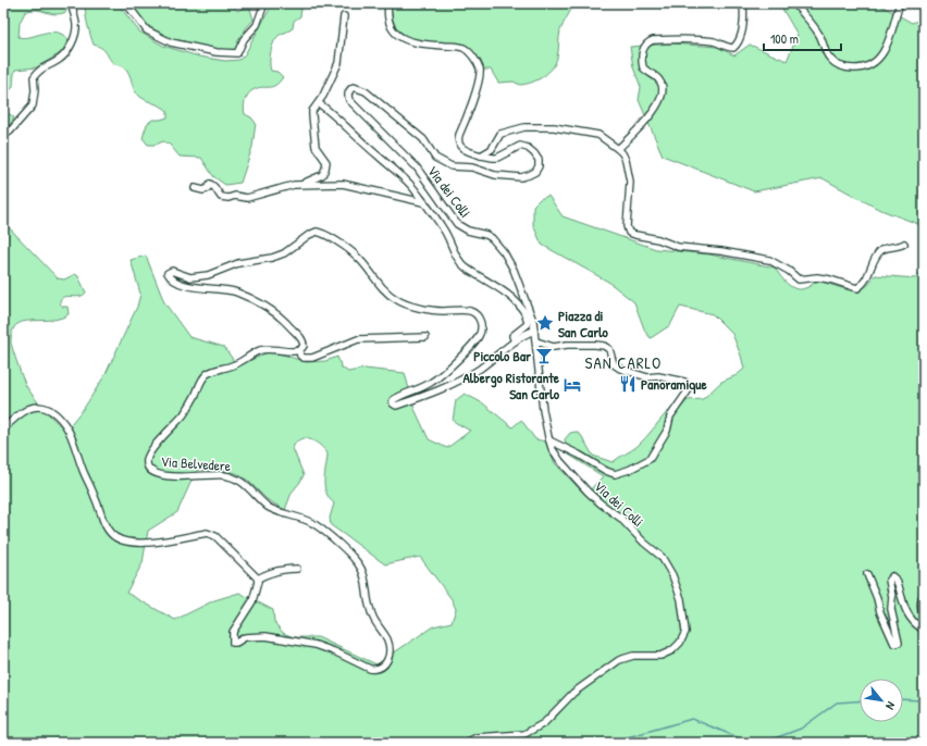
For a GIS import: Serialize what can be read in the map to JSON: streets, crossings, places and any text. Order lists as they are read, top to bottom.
{
  "streets": {
    "street": ["Via dei Colli", "Via Belvedere"]
  },
  "districts": ["SAN CARLO"],
  "places": {
    "place": ["Piazza di San Carlo"],
    "bar": ["Piccolo Bar"],
    "restaurant": ["Panoramique"],
    "hotel": ["Albergo Ristorante San Carlo"]
  },
  "scale_bar": "100 m",
  "north": "bottom right"
}
